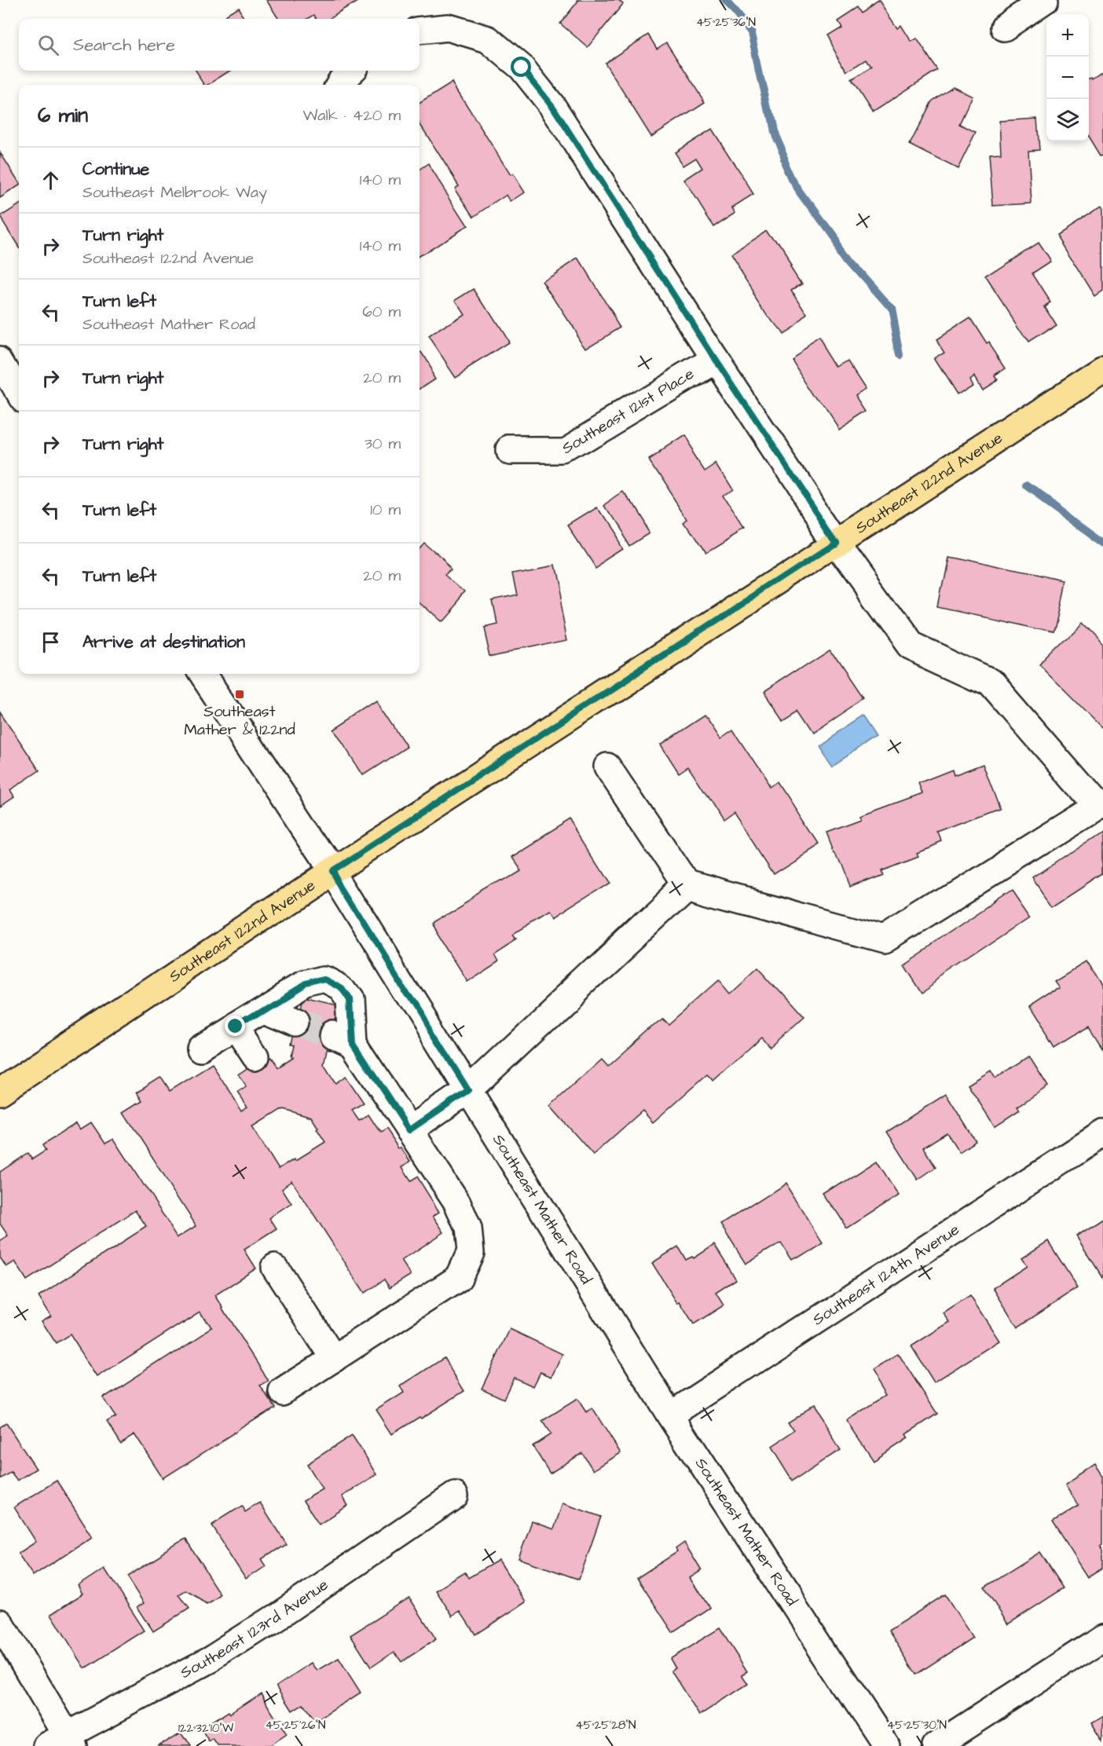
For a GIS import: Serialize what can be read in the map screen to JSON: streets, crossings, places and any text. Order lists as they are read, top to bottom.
{
  "streets": {
    "main road": ["Southeast 122nd Avenue"],
    "street": [
      "Southeast 121st Place",
      "Southeast Mather Road",
      "Southeast 124th Avenue",
      "Southeast 123rd Avenue"
    ]
  },
  "crossings": [
    ["Southeast 122nd Avenue", "Southeast Mather Road"],
    ["Southeast Mather Road", "Southeast 124th Avenue"]
  ],
  "places": {
    "transit": ["Southeast Mather & 122nd"]
  },
  "page": {
    "map_buttons": ["+", "−"],
    "search": "Search here",
    "heading": ["6 min", "Walk · 420 m"],
    "list": [
      ["Continue", "Southeast Melbrook Way", "140 m"],
      ["Turn right", "Southeast 122nd Avenue", "140 m"],
      ["Turn left", "Southeast Mather Road", "60 m"],
      ["Turn right", "20 m"],
      ["Turn right", "30 m"],
      ["Turn left", "10 m"],
      ["Turn left", "20 m"],
      "Arrive at destination"
    ]
  },
  "coordinates": [
    "45°25'36\"N",
    "45°25'26\"N",
    "45°25'28\"N",
    "45°25'30\"N",
    "122°32'10\"W"
  ]
}
